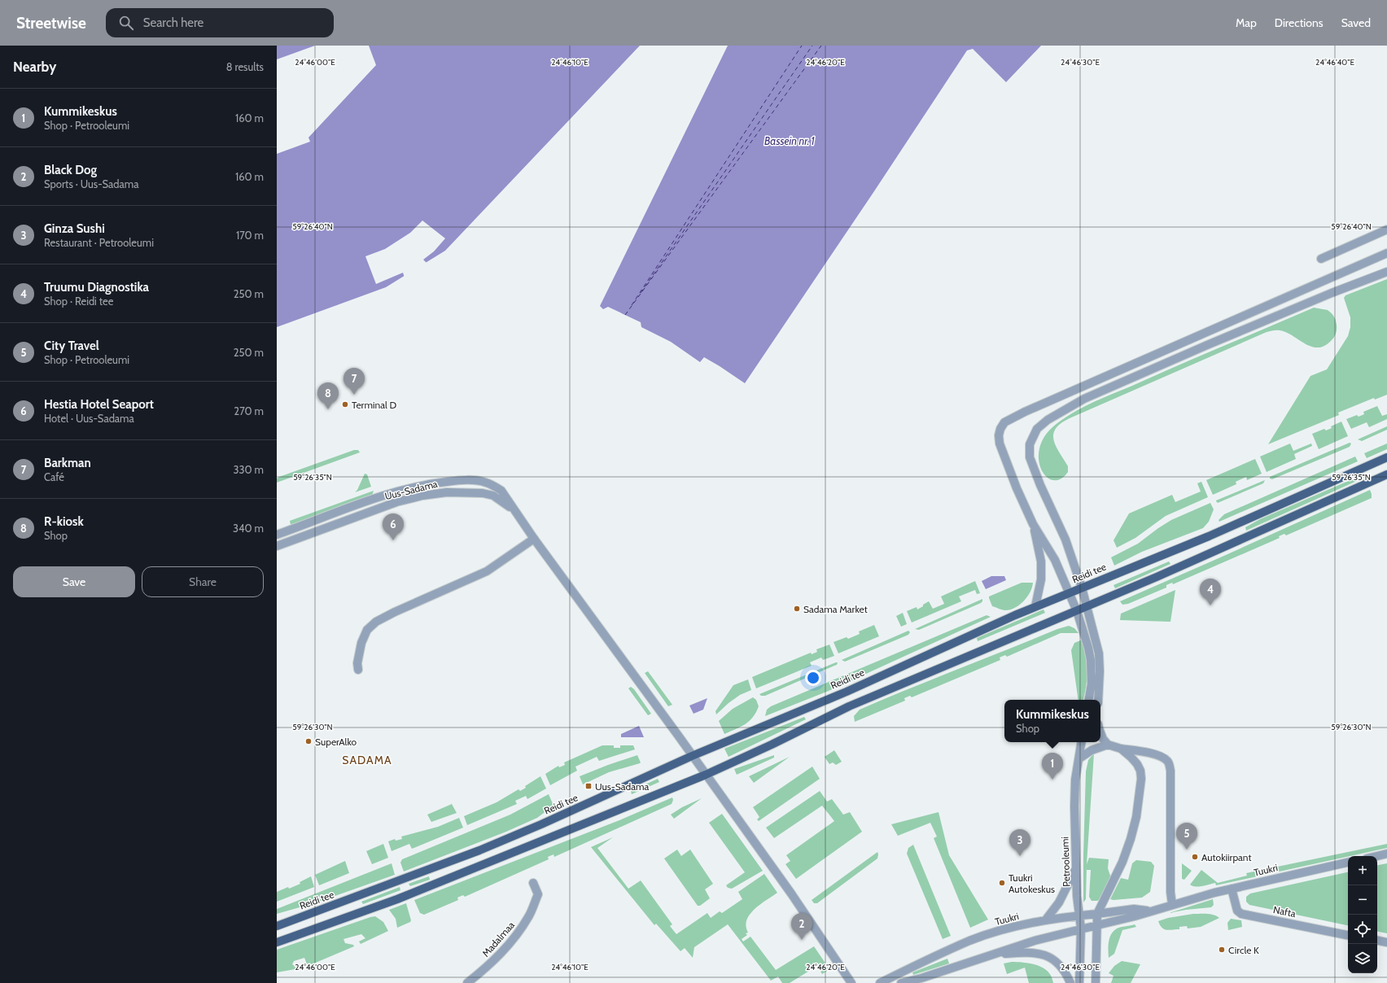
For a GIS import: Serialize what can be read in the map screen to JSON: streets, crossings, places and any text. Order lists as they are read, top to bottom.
{
  "streets": {
    "main road": ["Reidi tee"],
    "street": [
      "Uus-Sadama",
      "Petrooleumi",
      "Tuukri",
      "Nafta",
      "Madalmaa"
    ]
  },
  "crossings": [
    ["Uus-Sadama", "Reidi tee"],
    ["Petrooleumi", "Tuukri"],
    ["Tuukri", "Nafta"]
  ],
  "districts": ["SADAMA"],
  "water": ["Bassein nr. 1"],
  "places": {
    "other": [
      "Terminal D",
      "Sadama Market",
      "SuperAlko",
      "Autokiirpant",
      "Tuukri Autokeskus",
      "Circle K"
    ],
    "transit": ["Uus-Sadama"]
  },
  "page": {
    "header": "Streetwise",
    "search": "Search here",
    "nav": ["Map", "Directions", "Saved"],
    "heading": ["Nearby", "8 results"],
    "list": [
      {
        "mark": "1",
        "name": "Kummikeskus",
        "note": "Shop · Petrooleumi",
        "value": "160 m"
      },
      {
        "mark": "2",
        "name": "Black Dog",
        "note": "Sports · Uus-Sadama",
        "value": "160 m"
      },
      {
        "mark": "3",
        "name": "Ginza Sushi",
        "note": "Restaurant · Petrooleumi",
        "value": "170 m"
      },
      {
        "mark": "4",
        "name": "Truumu Diagnostika",
        "note": "Shop · Reidi tee",
        "value": "250 m"
      },
      {
        "mark": "5",
        "name": "City Travel",
        "note": "Shop · Petrooleumi",
        "value": "250 m"
      },
      {
        "mark": "6",
        "name": "Hestia Hotel Seaport",
        "note": "Hotel · Uus-Sadama",
        "value": "270 m"
      },
      {
        "mark": "7",
        "name": "Barkman",
        "note": "Café",
        "value": "330 m"
      },
      {
        "mark": "8",
        "name": "R-kiosk",
        "note": "Shop",
        "value": "340 m"
      }
    ],
    "pins": [
      "7",
      "8",
      "6",
      "4",
      "1",
      "5",
      "3",
      "2"
    ],
    "buttons": ["Save", "Share"],
    "popup": ["Kummikeskus", "Shop"],
    "map_buttons": ["+", "−"]
  },
  "coordinates": [
    "24°46'00\"E",
    "24°46'10\"E",
    "24°46'20\"E",
    "24°46'30\"E",
    "24°46'40\"E",
    "59°26'40\"N",
    "59°26'35\"N",
    "59°26'30\"N"
  ]
}
